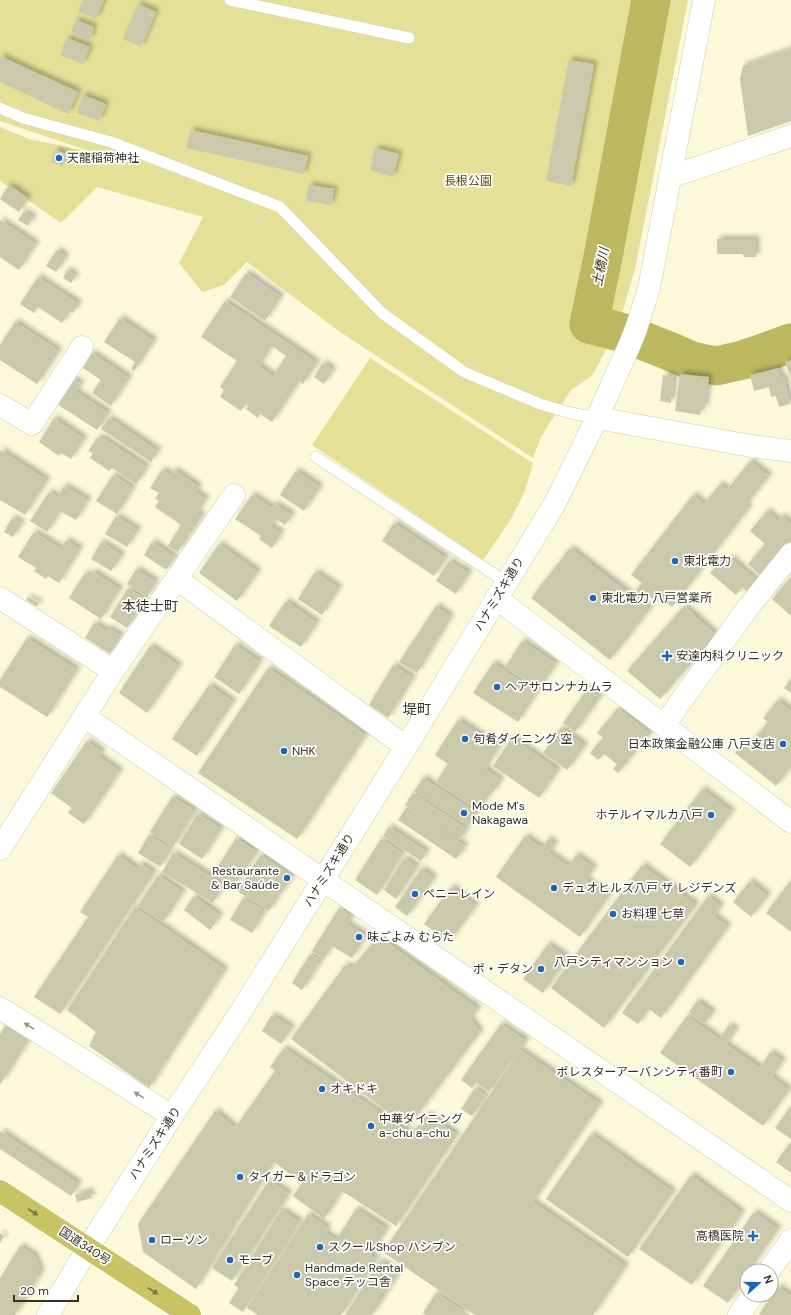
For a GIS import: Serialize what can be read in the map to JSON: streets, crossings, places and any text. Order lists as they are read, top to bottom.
{
  "streets": {
    "highway": ["国道340号"],
    "street": ["ハナミズキ通り"]
  },
  "crossings": [
    ["ハナミズキ通り", "国道340号"]
  ],
  "one_way": ["国道340号"],
  "districts": ["本徒士町", "堤町"],
  "water": ["土橋川"],
  "parks": ["長根公園"],
  "places": {
    "other": [
      "天龍稲荷神社",
      "東北電力",
      "東北電力 八戸営業所",
      "ヘアサロンナカムラ",
      "旬肴ダイニング 空",
      "日本政策金融公庫 八戸支店",
      "NHK",
      "Mode M's Nakagawa",
      "ホテルイマルカ八戸",
      "Restaurante & Bar Saúde",
      "デュオヒルズ八戸 ザ レジデンズ",
      "ペニーレイン",
      "お料理 七草",
      "味ごよみ むらた",
      "八戸シティマンション",
      "ポ・デタン",
      "ポレスターアーバンシティ番町",
      "オキドキ",
      "中華ダイニング a-chu a-chu",
      "タイガー＆ドラゴン",
      "ローソン",
      "スクールShop ハシブン",
      "モーブ",
      "Handmade Rental Space テッコ舎"
    ],
    "health": ["安達内科クリニック", "高橋医院"]
  },
  "scale_bar": "20 m",
  "north": "right"
}
